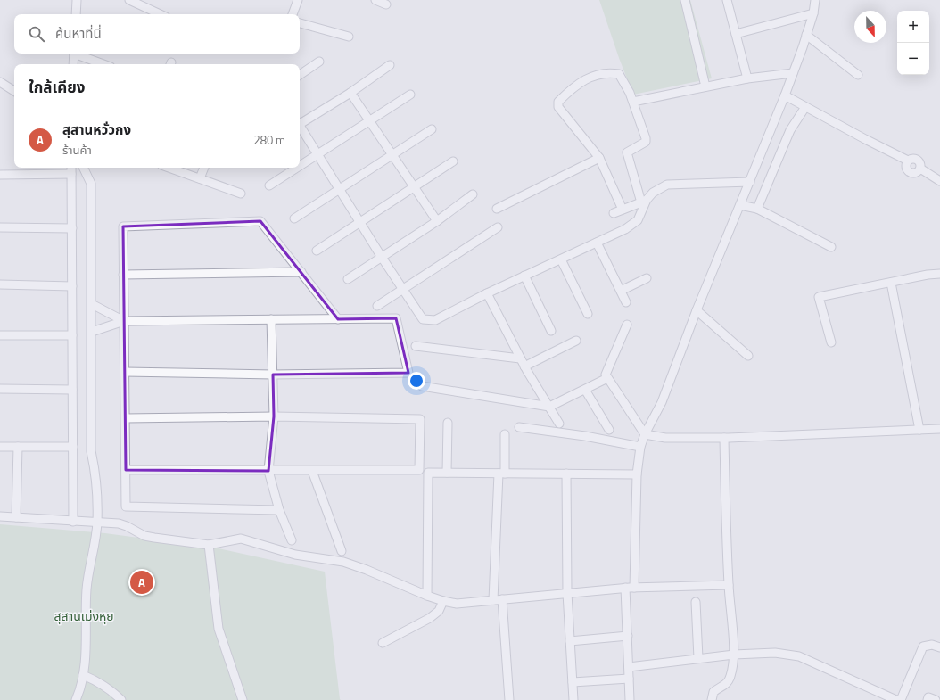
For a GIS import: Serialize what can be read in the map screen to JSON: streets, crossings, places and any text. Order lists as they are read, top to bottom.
{
  "parks": ["สุสานเม่งหุย"],
  "north": "bottom",
  "page": {
    "map_buttons": ["+", "−"],
    "search": "ค้นหาที่นี่",
    "heading": "ใกล้เคียง",
    "list": [
      {
        "mark": "A",
        "name": "สุสานหวั่วกง",
        "note": "ร้านค้า",
        "value": "280 m"
      }
    ],
    "pins": "A"
  }
}
